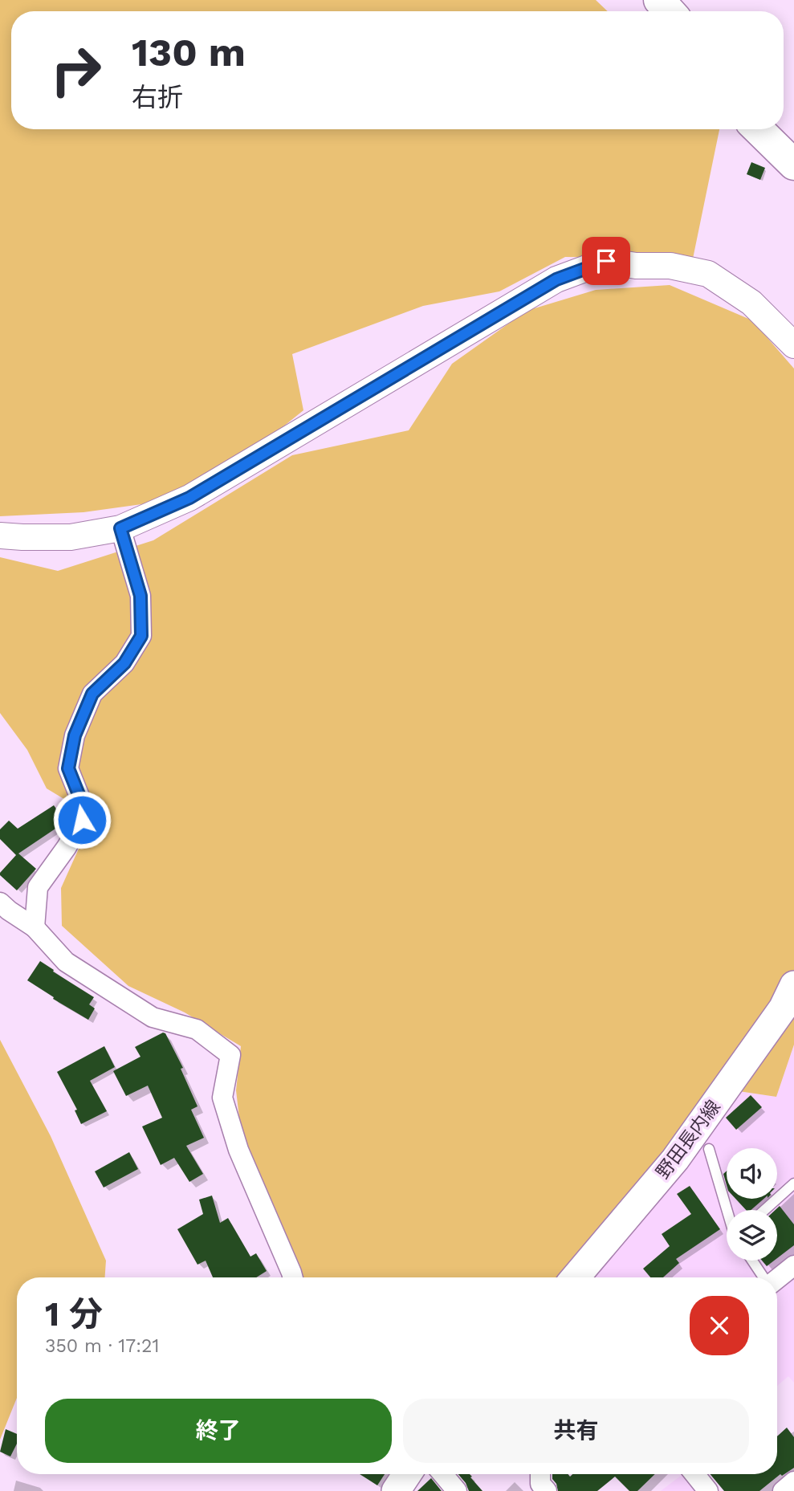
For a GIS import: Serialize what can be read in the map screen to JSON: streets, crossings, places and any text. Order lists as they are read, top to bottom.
{
  "streets": {
    "main road": ["野田長内線"]
  },
  "page": {
    "turn": ["130 m", "右折"],
    "heading": ["1 分", "350 m · 17:21"],
    "buttons": ["終了", "共有"]
  }
}
